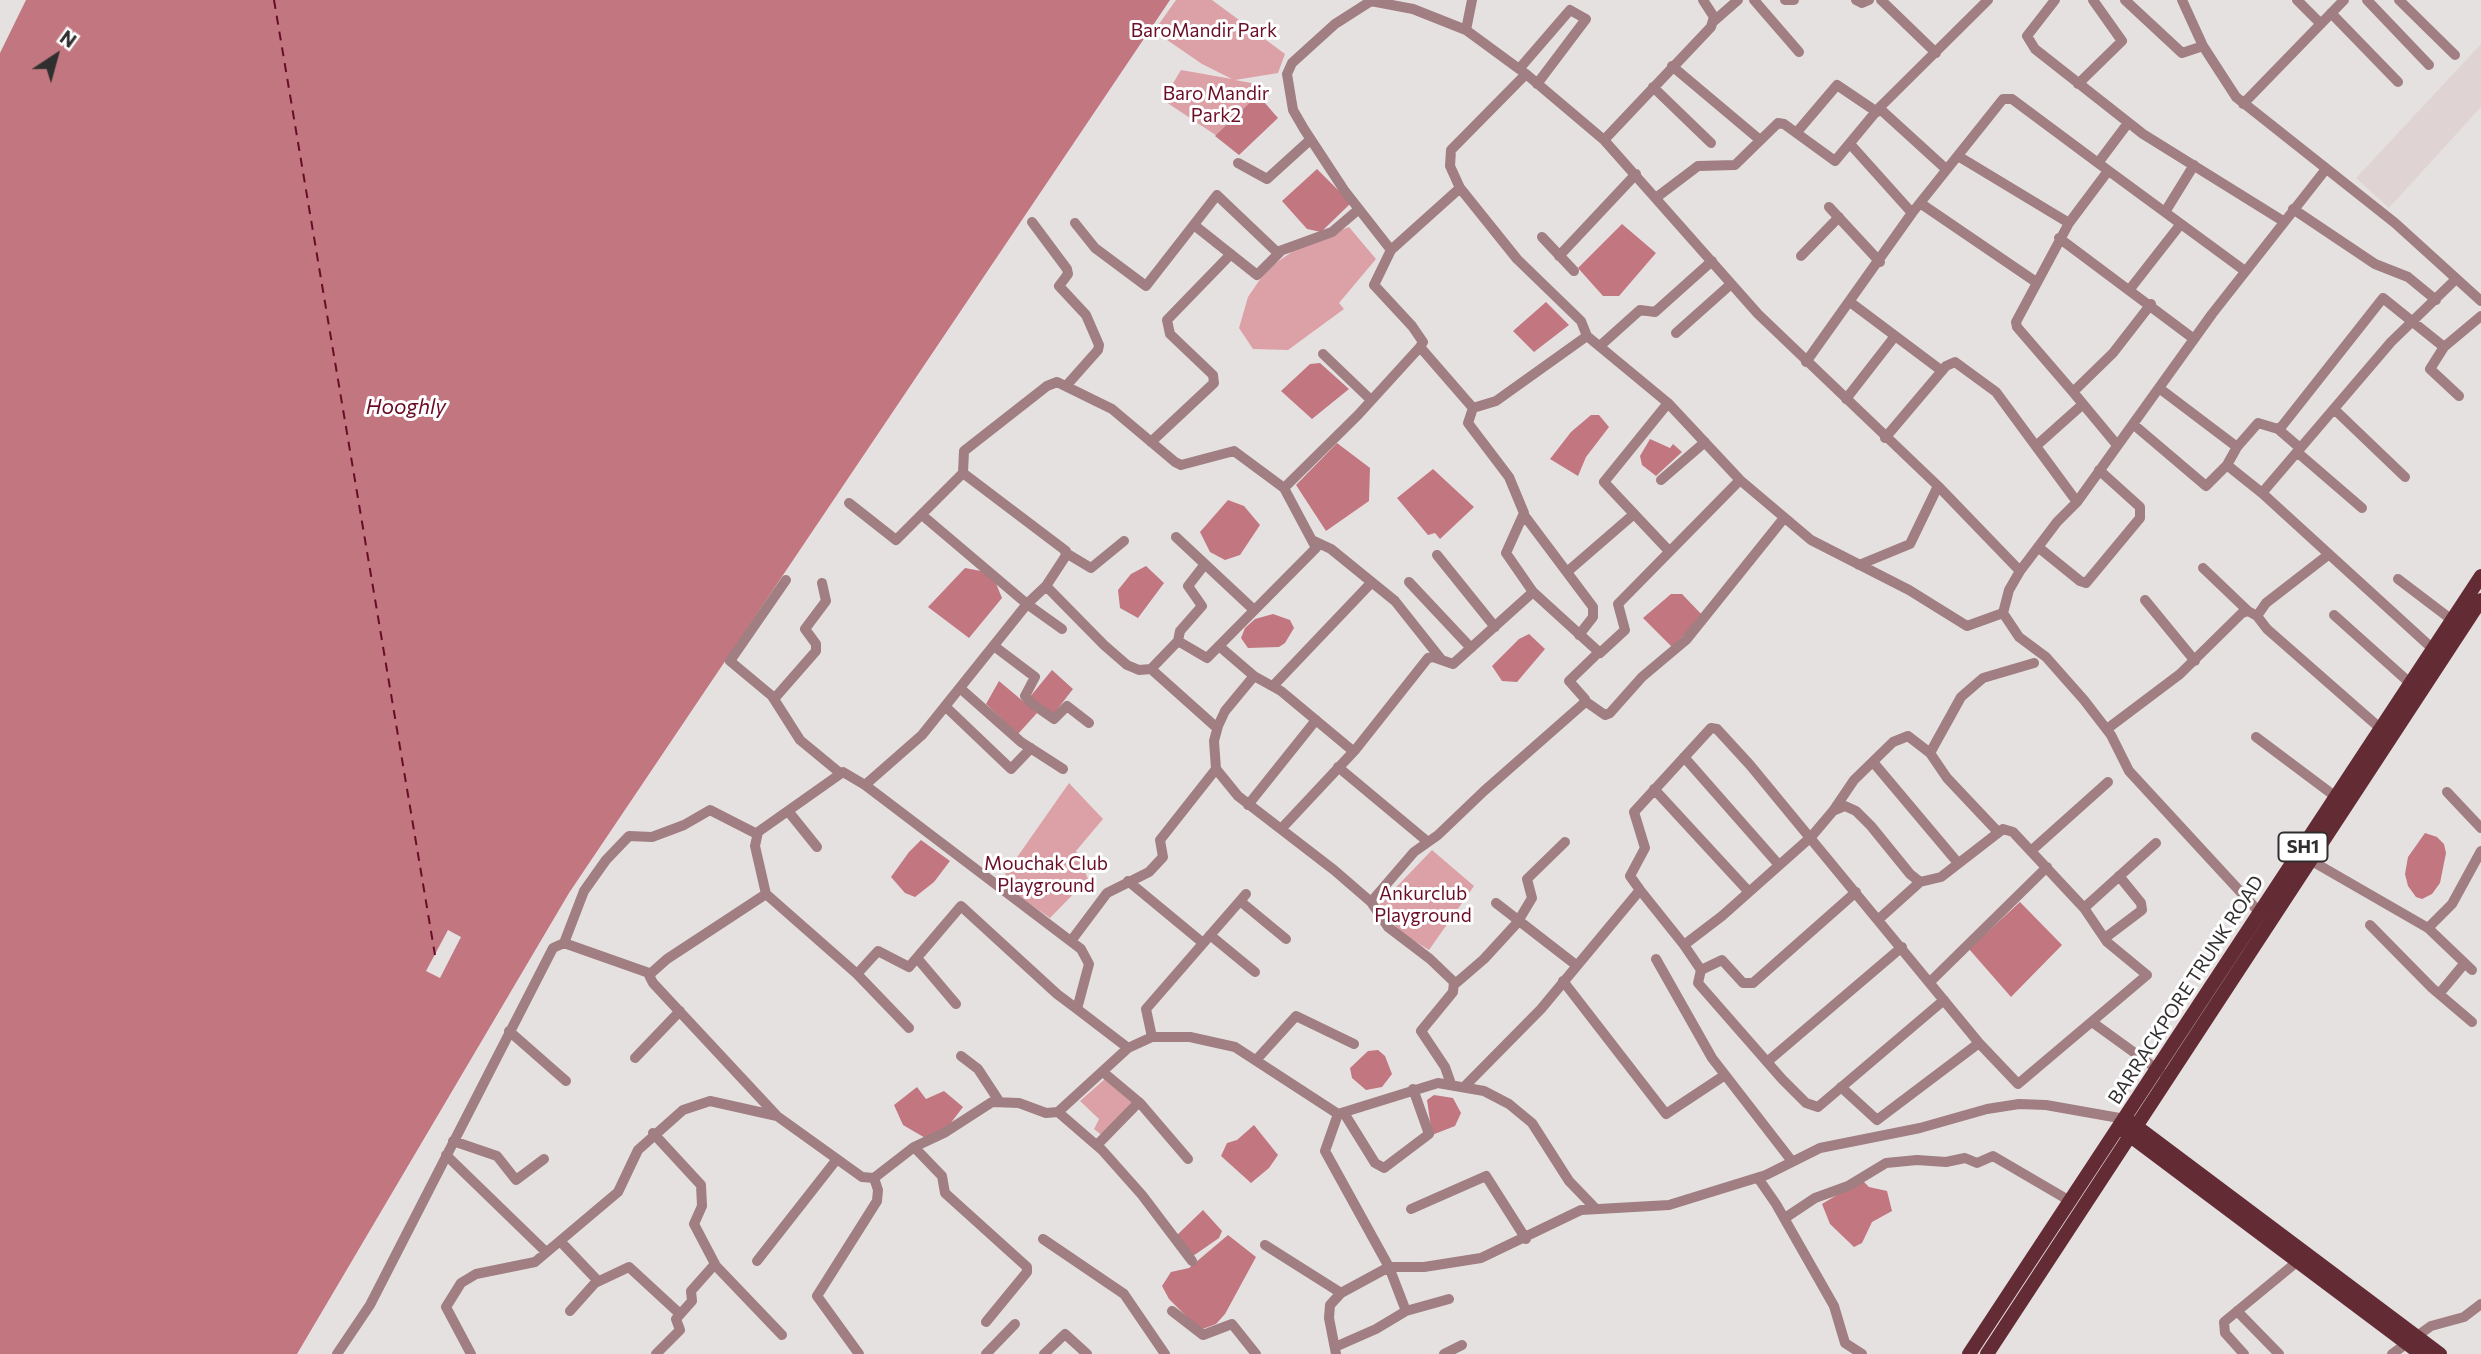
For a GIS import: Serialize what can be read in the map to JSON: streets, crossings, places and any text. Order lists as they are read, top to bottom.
{
  "streets": {
    "main road": ["SH1", "BARRACKPORE TRUNK ROAD"]
  },
  "water": ["Hooghly"],
  "parks": [
    "BaroMandir Park",
    "Baro Mandir Park2",
    "Mouchak Club Playground",
    "Ankurclub Playground"
  ],
  "north": "top right"
}
